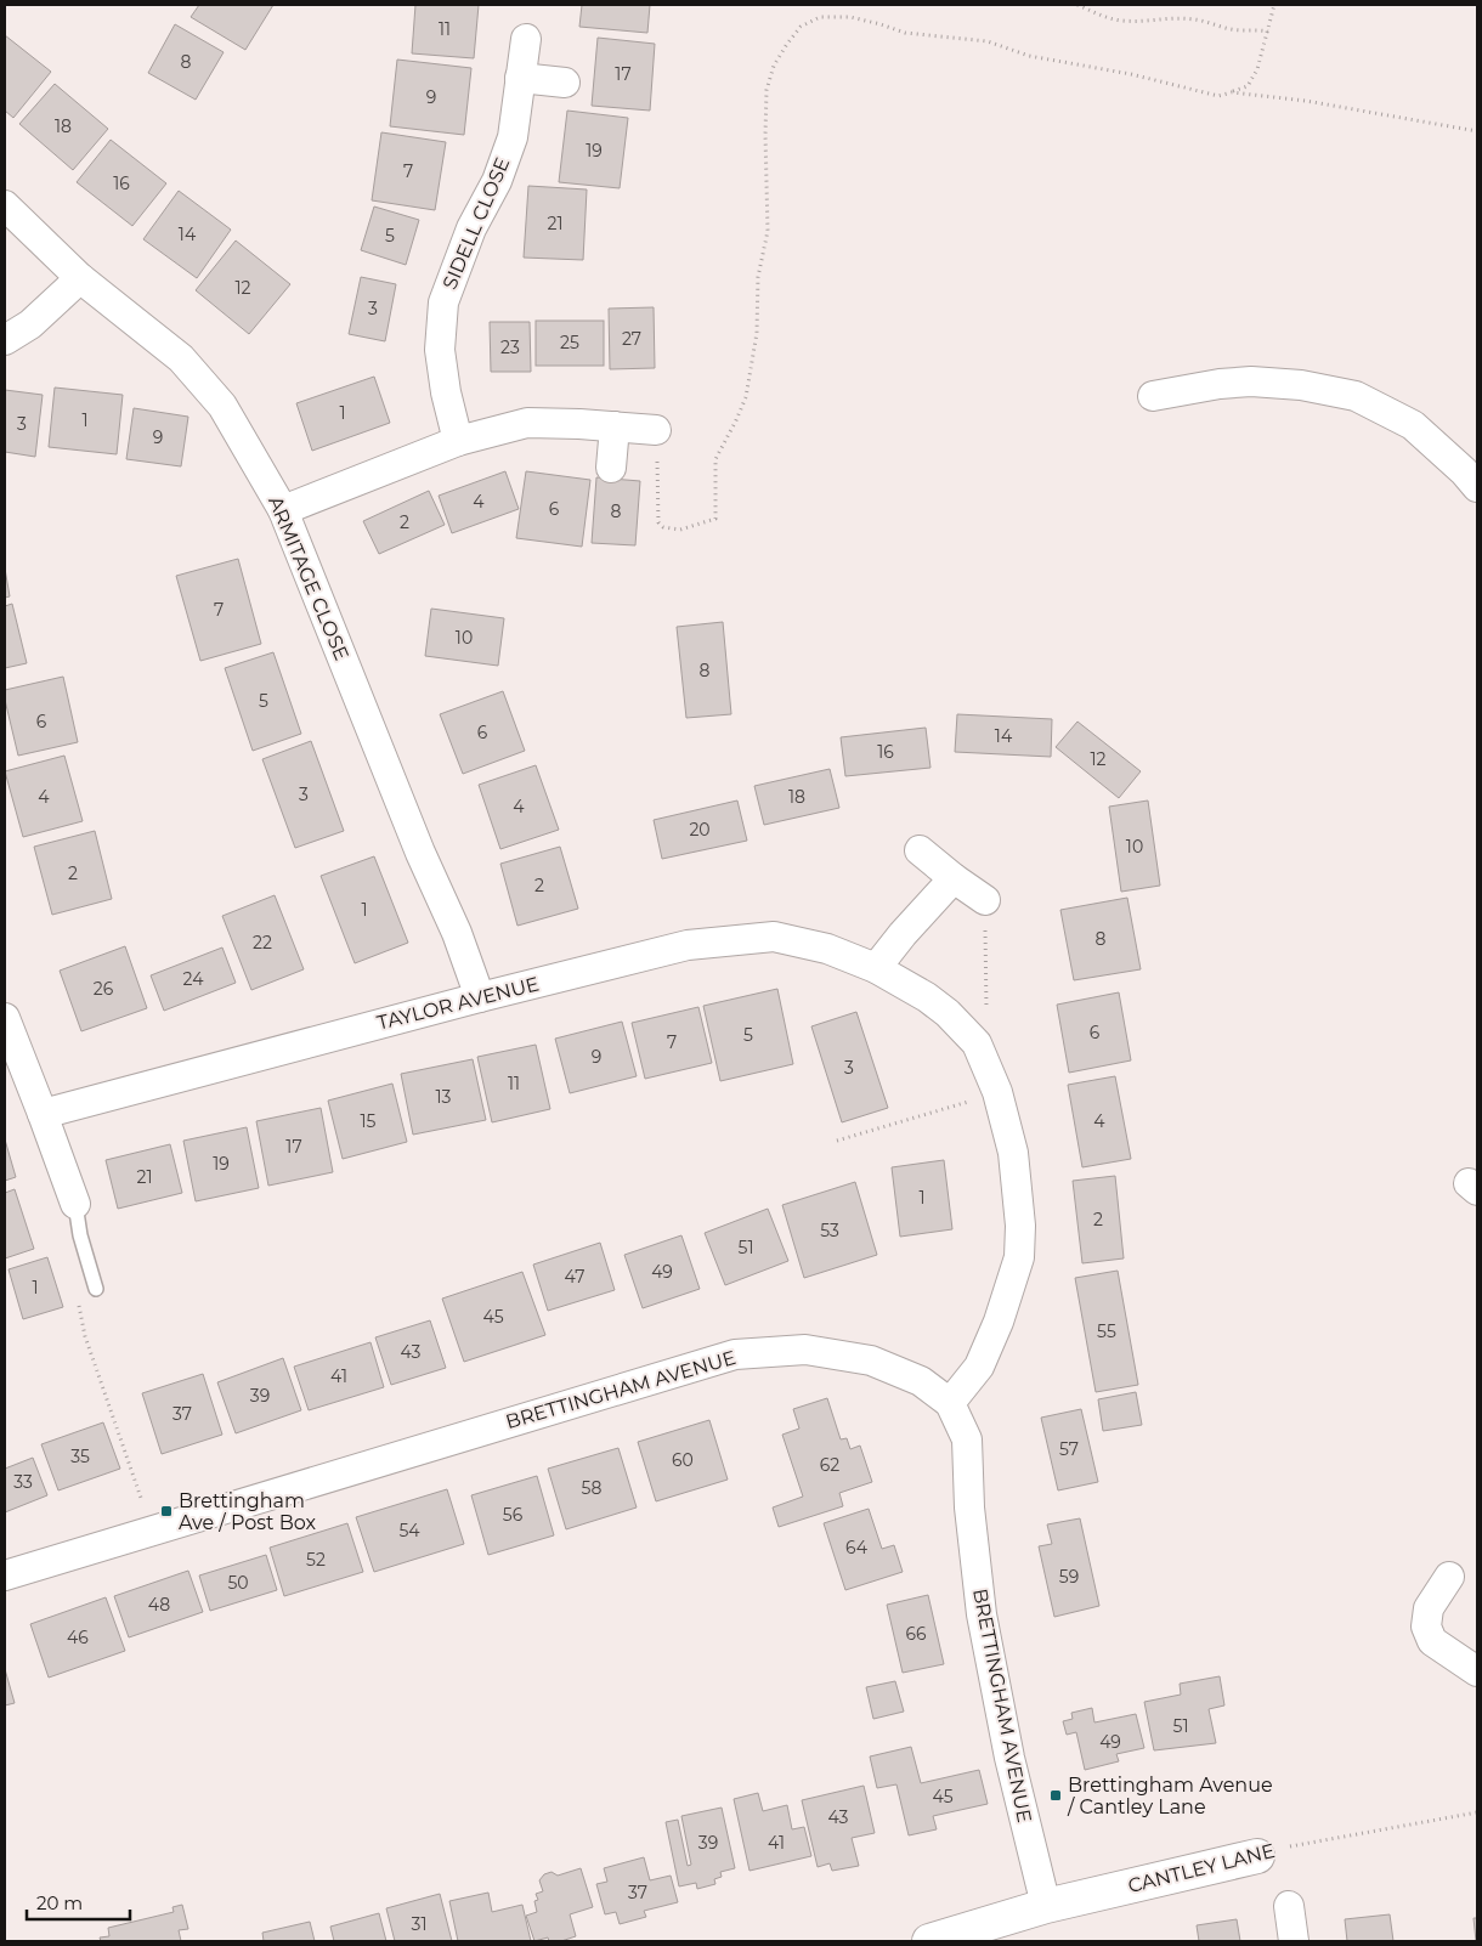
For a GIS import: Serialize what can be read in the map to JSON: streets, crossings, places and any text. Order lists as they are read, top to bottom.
{
  "streets": {
    "street": [
      "SIDELL CLOSE",
      "ARMITAGE CLOSE",
      "TAYLOR AVENUE",
      "BRETTINGHAM AVENUE",
      "CANTLEY LANE"
    ]
  },
  "crossings": [
    ["ARMITAGE CLOSE", "TAYLOR AVENUE"],
    ["TAYLOR AVENUE", "BRETTINGHAM AVENUE"],
    ["BRETTINGHAM AVENUE", "CANTLEY LANE"]
  ],
  "places": {
    "transit": ["Brettingham Ave / Post Box", "Brettingham Avenue / Cantley Lane"]
  },
  "house_numbers": [
    "11",
    "8",
    "17",
    "9",
    "18",
    "19",
    "7",
    "16",
    "21",
    "14",
    "5",
    "12",
    "3",
    "27",
    "25",
    "23",
    "1",
    "1",
    "3",
    "9",
    "4",
    "6",
    "8",
    "2",
    "7",
    "10",
    "8",
    "5",
    "6",
    "6",
    "14",
    "16",
    "12",
    "3",
    "4",
    "18",
    "4",
    "20",
    "10",
    "2",
    "2",
    "1",
    "8",
    "22",
    "24",
    "26",
    "6",
    "5",
    "7",
    "9",
    "3",
    "11",
    "13",
    "15",
    "4",
    "17",
    "19",
    "21",
    "1",
    "2",
    "53",
    "51",
    "49",
    "47",
    "1",
    "45",
    "55",
    "43",
    "41",
    "39",
    "37",
    "57",
    "35",
    "60",
    "62",
    "33",
    "58",
    "56",
    "54",
    "64",
    "52",
    "59",
    "50",
    "48",
    "66",
    "46",
    "51",
    "49",
    "45",
    "43",
    "39",
    "41",
    "37",
    "31"
  ],
  "scale_bar": "20 m"
}
